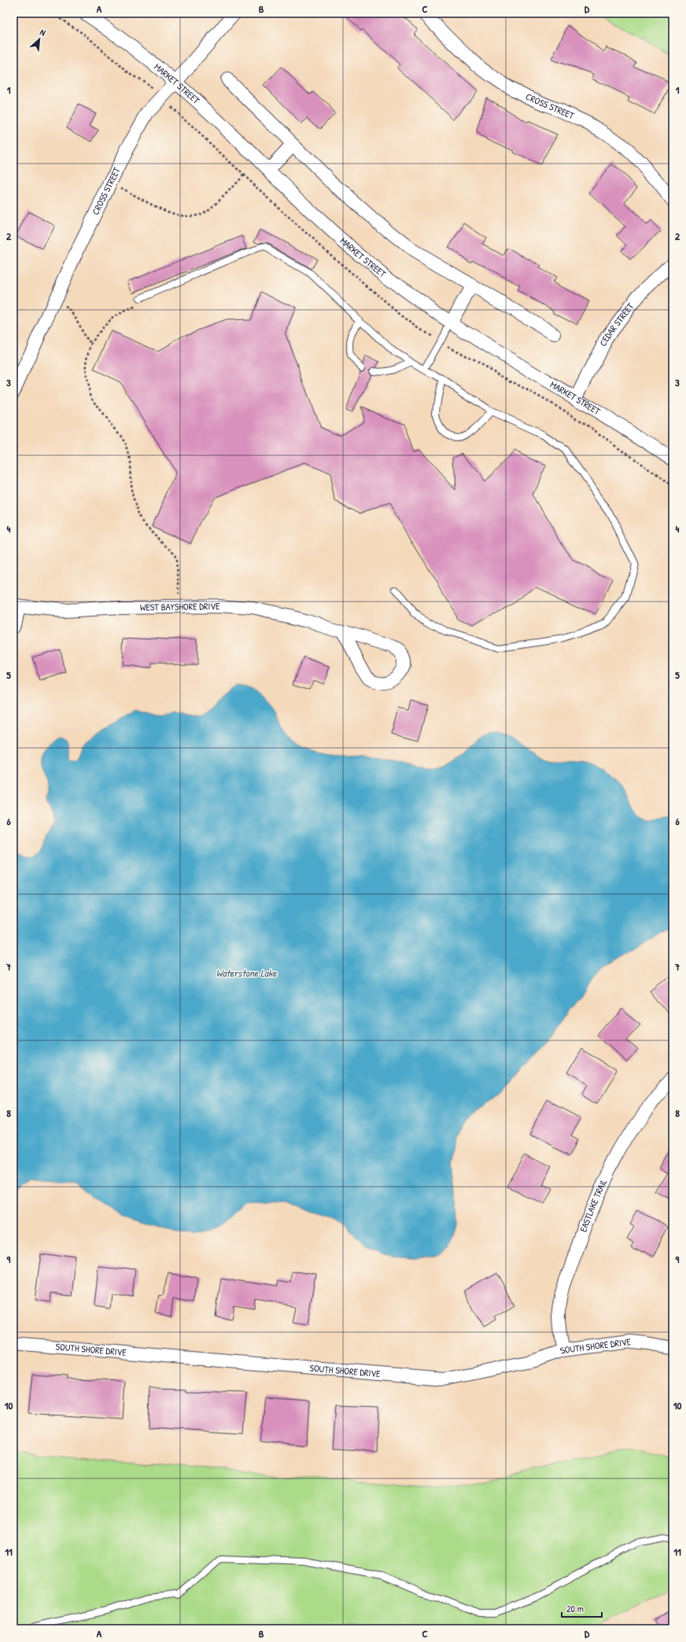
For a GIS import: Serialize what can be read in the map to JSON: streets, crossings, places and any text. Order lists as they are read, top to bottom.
{
  "streets": {
    "street": [
      "MARKET STREET",
      "CROSS STREET",
      "CEDAR STREET",
      "WEST BAYSHORE DRIVE",
      "EASTLAKE TRAIL",
      "SOUTH SHORE DRIVE"
    ]
  },
  "crossings": [
    ["MARKET STREET", "CROSS STREET"],
    ["MARKET STREET", "CEDAR STREET"],
    ["EASTLAKE TRAIL", "SOUTH SHORE DRIVE"]
  ],
  "water": ["Waterstone Lake"],
  "scale_bar": "20 m",
  "north": "top right",
  "grid": {
    "columns": [
      "A",
      "B",
      "C",
      "D"
    ],
    "rows": [
      "1",
      "2",
      "3",
      "4",
      "5",
      "6",
      "7",
      "8",
      "9",
      "10",
      "11"
    ]
  }
}
